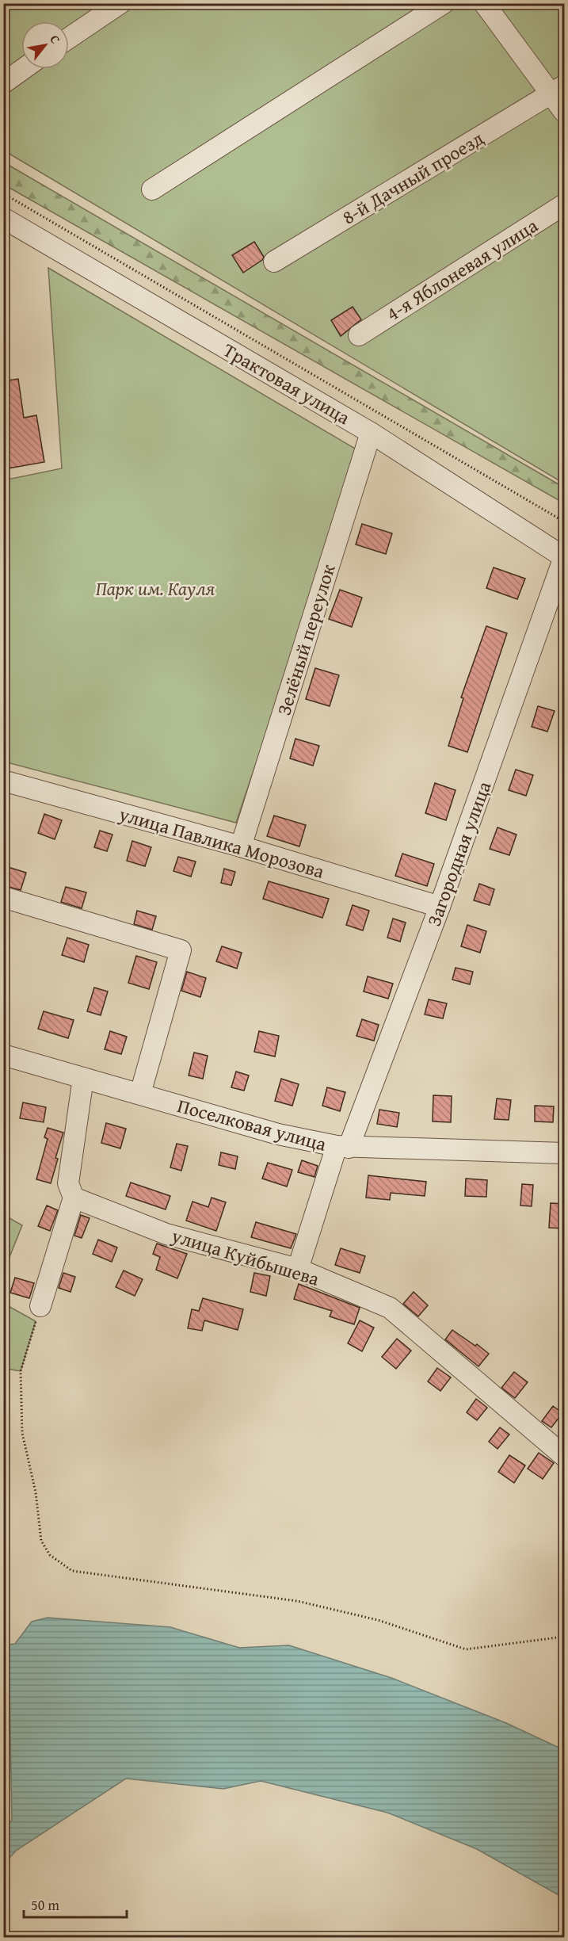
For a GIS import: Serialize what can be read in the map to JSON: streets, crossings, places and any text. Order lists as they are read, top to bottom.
{
  "streets": {
    "street": [
      "8-й Дачный проезд",
      "4-я Яблоневая улица",
      "Трактовая улица",
      "Зелёный переулок",
      "улица Павлика Морозова",
      "Загородная улица",
      "Поселковая улица",
      "улица Куйбышева"
    ]
  },
  "crossings": [
    ["Трактовая улица", "Зелёный переулок"],
    ["Трактовая улица", "Загородная улица"],
    ["Зелёный переулок", "улица Павлика Морозова"],
    ["улица Павлика Морозова", "Загородная улица"],
    ["Загородная улица", "Поселковая улица"],
    ["Загородная улица", "улица Куйбышева"]
  ],
  "parks": ["Парк им. Кауля"],
  "scale_bar": "50 m",
  "north": "top right"
}
